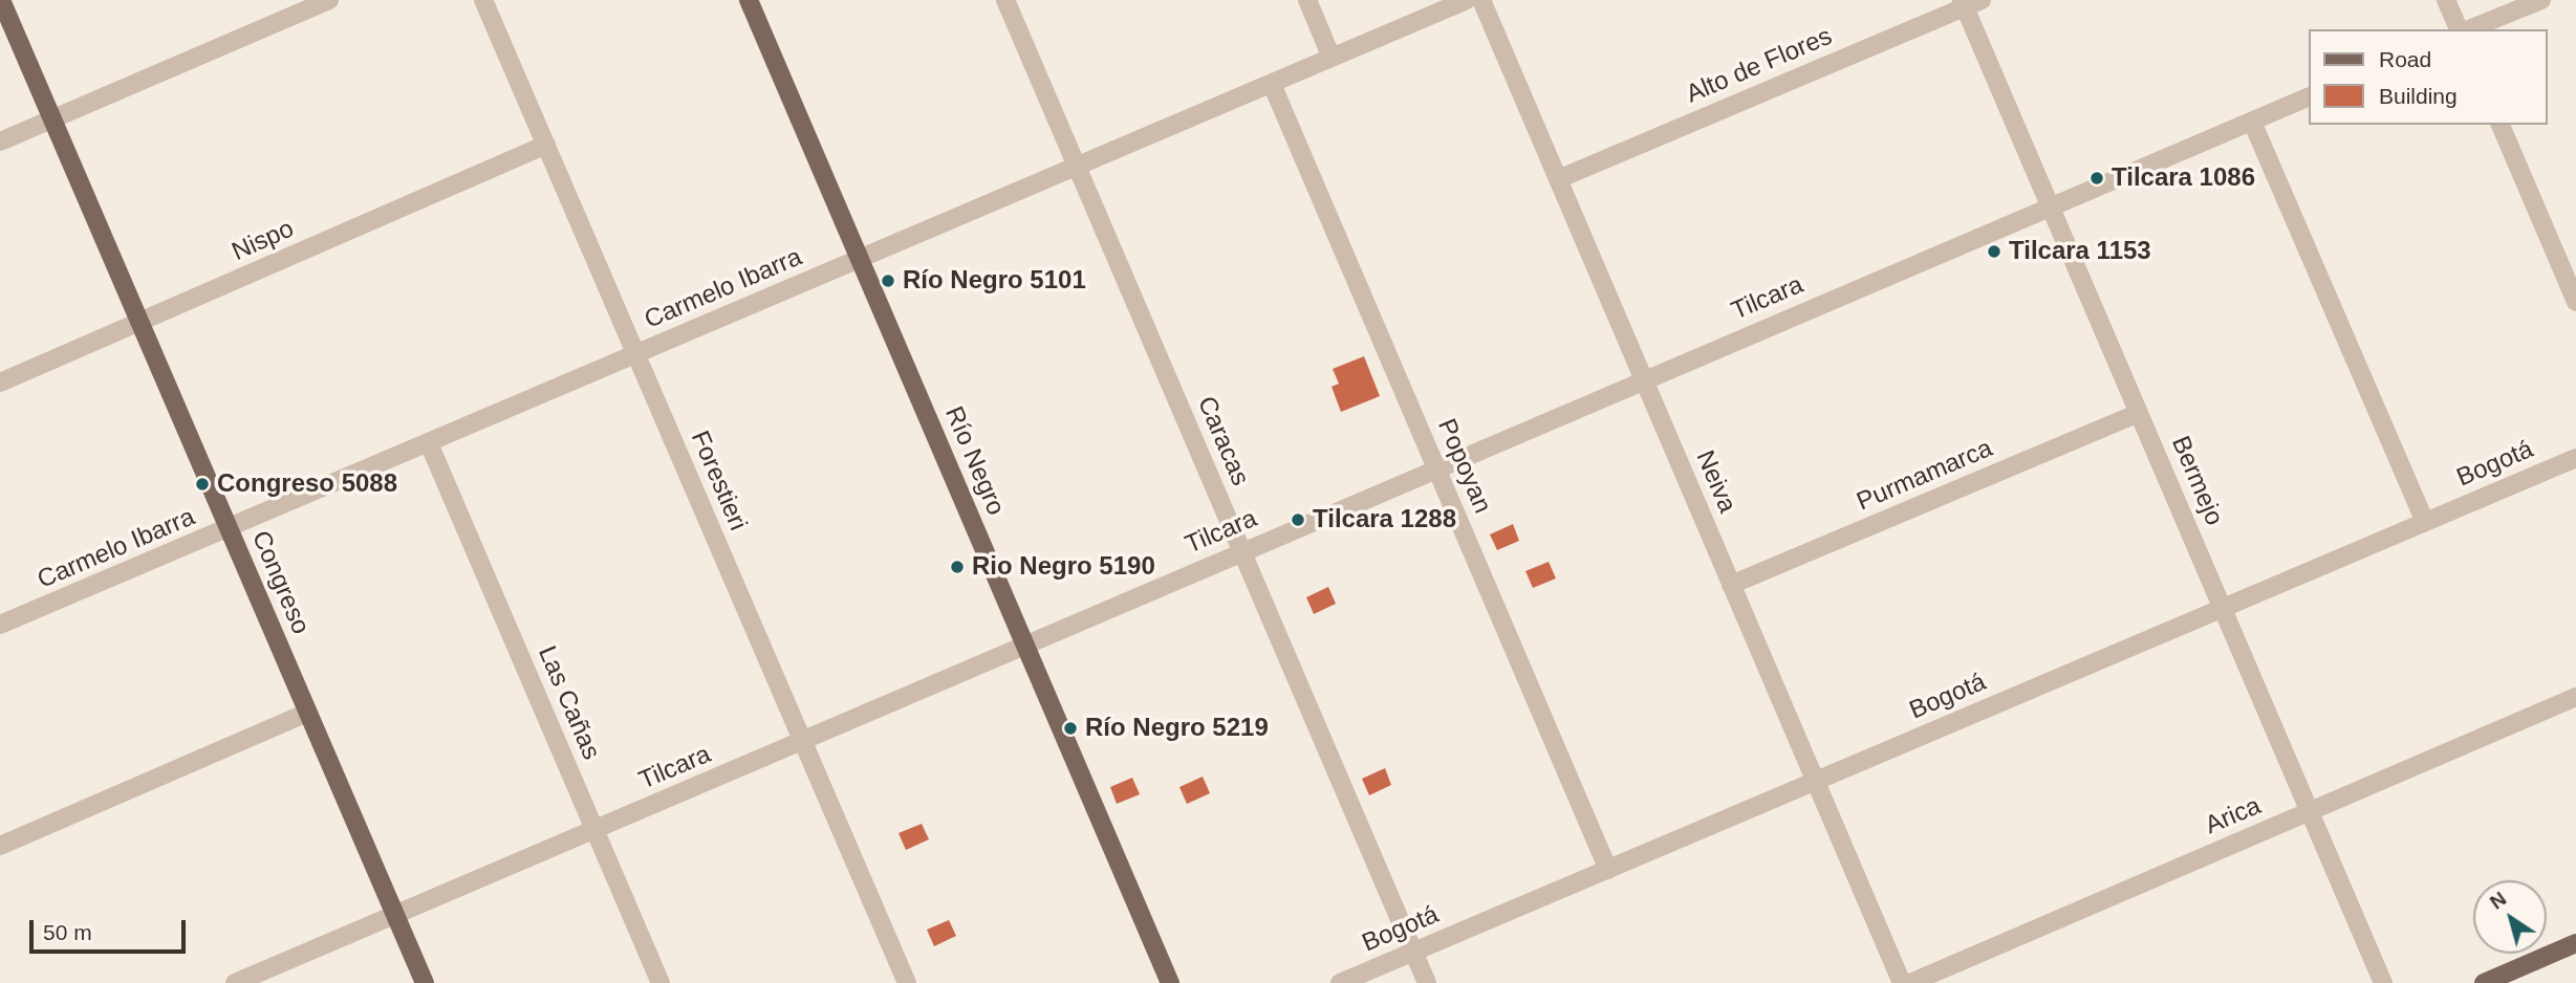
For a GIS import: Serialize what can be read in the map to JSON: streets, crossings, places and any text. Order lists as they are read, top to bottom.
{
  "streets": {
    "main road": ["Río Negro", "Congreso"],
    "street": [
      "Alto de Flores",
      "Nispo",
      "Carmelo Ibarra",
      "Tilcara",
      "Caracas",
      "Bogotá",
      "Popoyan",
      "Purmamarca",
      "Forestieri",
      "Bermejo",
      "Neiva",
      "Las Cañas",
      "Arica"
    ]
  },
  "crossings": [
    ["Alto de Flores", "Bermejo"],
    ["Alto de Flores", "Neiva"],
    ["Nispo", "Forestieri"],
    ["Nispo", "Congreso"],
    ["Carmelo Ibarra", "Caracas"],
    ["Carmelo Ibarra", "Río Negro"],
    ["Carmelo Ibarra", "Popoyan"],
    ["Carmelo Ibarra", "Forestieri"],
    ["Carmelo Ibarra", "Congreso"],
    ["Carmelo Ibarra", "Las Cañas"],
    ["Tilcara", "Caracas"],
    ["Tilcara", "Río Negro"],
    ["Tilcara", "Popoyan"],
    ["Tilcara", "Forestieri"],
    ["Tilcara", "Bermejo"],
    ["Tilcara", "Neiva"],
    ["Tilcara", "Congreso"],
    ["Tilcara", "Las Cañas"],
    ["Caracas", "Bogotá"],
    ["Bogotá", "Popoyan"],
    ["Bogotá", "Bermejo"],
    ["Bogotá", "Neiva"],
    ["Purmamarca", "Bermejo"],
    ["Purmamarca", "Neiva"],
    ["Bermejo", "Arica"]
  ],
  "places": [
    "Tilcara 1086",
    "Tilcara 1153",
    "Río Negro 5101",
    "Congreso 5088",
    "Tilcara 1288",
    "Rio Negro 5190",
    "Río Negro 5219"
  ],
  "legend": ["Road", "Building"],
  "scale_bar": "50 m",
  "north": "top left"
}
